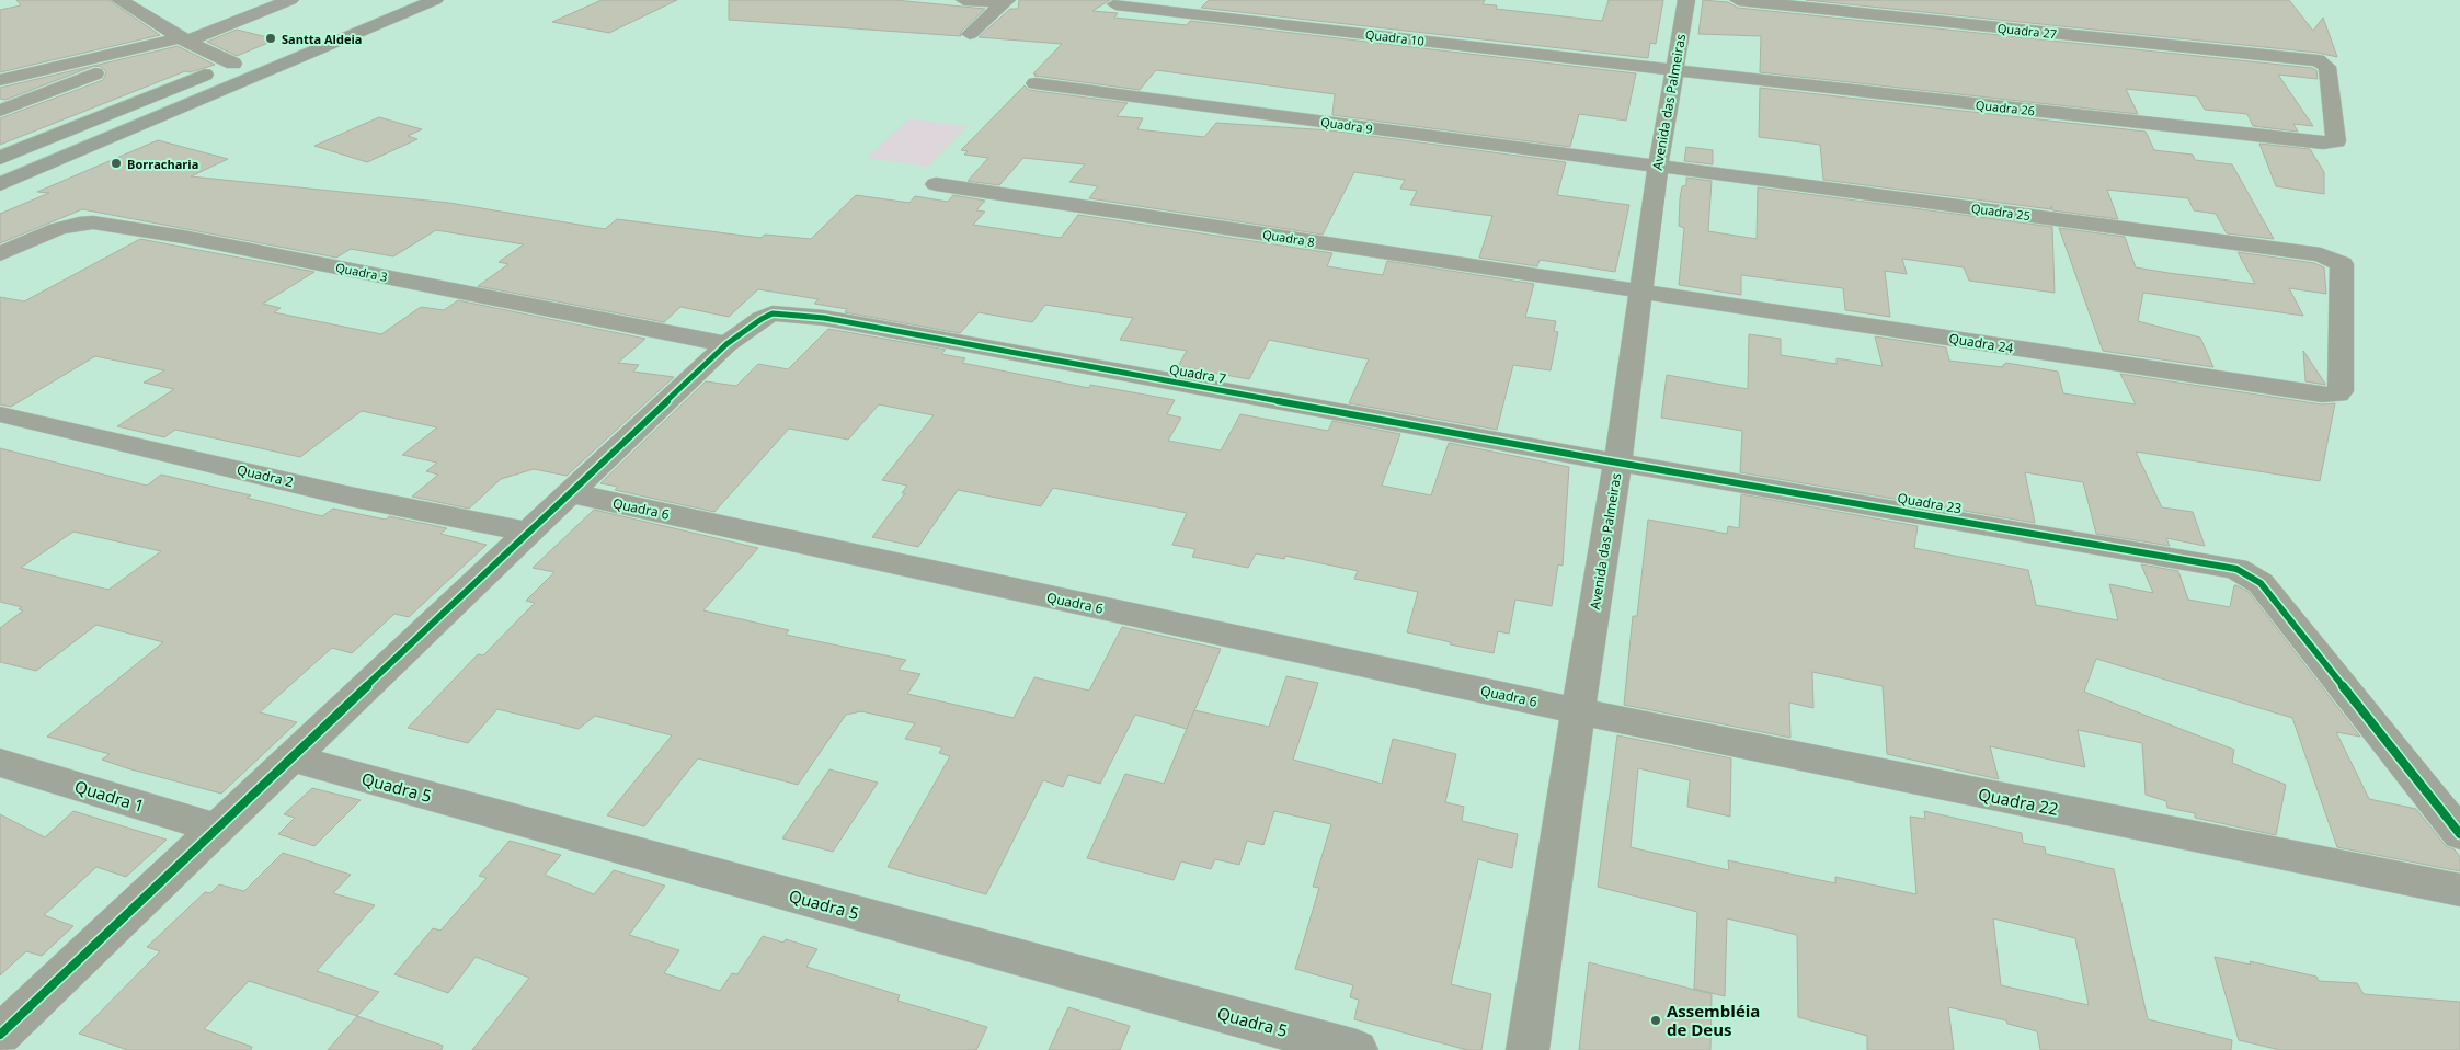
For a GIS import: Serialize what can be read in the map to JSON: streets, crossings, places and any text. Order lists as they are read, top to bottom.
{
  "streets": {
    "street": [
      "Quadra 27",
      "Quadra 10",
      "Avenida das Palmeiras",
      "Quadra 26",
      "Quadra 9",
      "Quadra 25",
      "Quadra 8",
      "Quadra 3",
      "Quadra 24",
      "Quadra 7",
      "Quadra 2",
      "Quadra 23",
      "Quadra 6",
      "Quadra 5",
      "Quadra 1",
      "Quadra 22"
    ]
  },
  "crossings": [
    ["Quadra 27", "Quadra 26"],
    ["Quadra 10", "Avenida das Palmeiras"],
    ["Quadra 10", "Quadra 26"],
    ["Avenida das Palmeiras", "Quadra 26"],
    ["Avenida das Palmeiras", "Quadra 9"],
    ["Avenida das Palmeiras", "Quadra 25"],
    ["Avenida das Palmeiras", "Quadra 8"],
    ["Avenida das Palmeiras", "Quadra 24"],
    ["Avenida das Palmeiras", "Quadra 7"],
    ["Avenida das Palmeiras", "Quadra 23"],
    ["Avenida das Palmeiras", "Quadra 6"],
    ["Avenida das Palmeiras", "Quadra 22"],
    ["Quadra 9", "Quadra 25"],
    ["Quadra 25", "Quadra 24"],
    ["Quadra 8", "Quadra 24"],
    ["Quadra 3", "Quadra 7"],
    ["Quadra 7", "Quadra 23"],
    ["Quadra 6", "Quadra 22"]
  ],
  "places": ["Santta Aldeia", "Borracharia", "Assembléia de Deus"]
}
